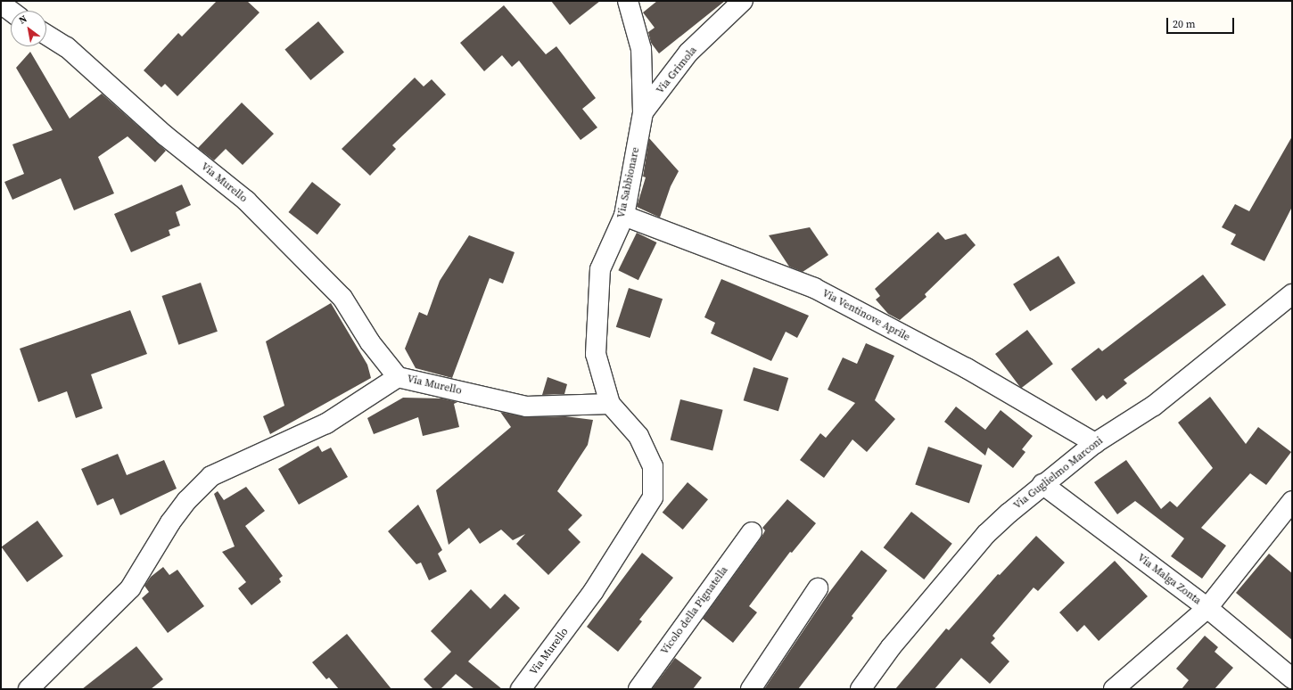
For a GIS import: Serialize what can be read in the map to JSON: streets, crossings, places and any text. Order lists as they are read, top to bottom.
{
  "streets": {
    "street": [
      "Via Grimola",
      "Via Murello",
      "Via Sabbionare",
      "Via Ventinove Aprile",
      "Via Guglielmo Marconi",
      "Via Malga Zonta",
      "Vicolo della Pignatella"
    ]
  },
  "crossings": [
    ["Via Grimola", "Via Sabbionare"],
    ["Via Murello", "Via Sabbionare"],
    ["Via Sabbionare", "Via Ventinove Aprile"],
    ["Via Ventinove Aprile", "Via Guglielmo Marconi"],
    ["Via Guglielmo Marconi", "Via Malga Zonta"]
  ],
  "scale_bar": "20 m",
  "north": "top left"
}
